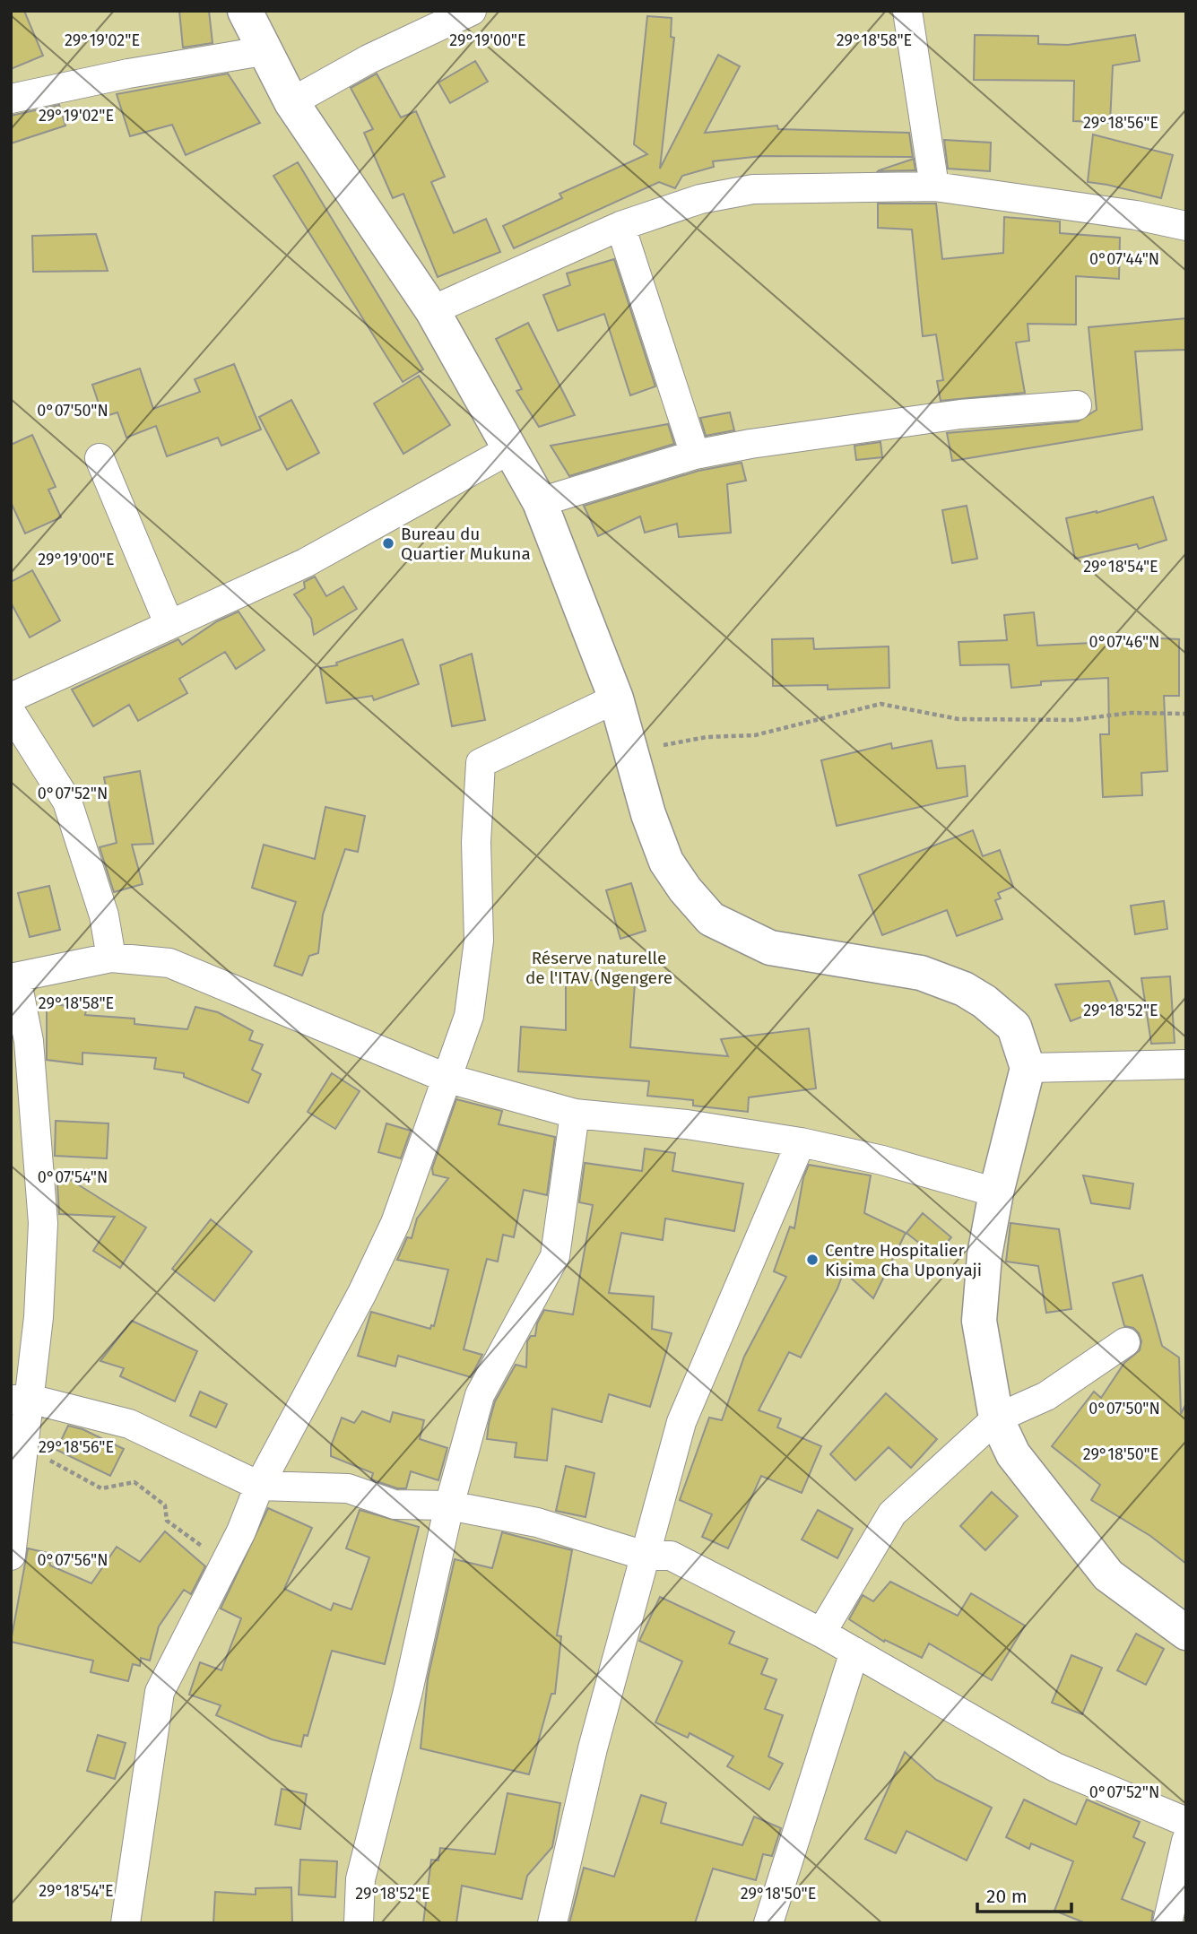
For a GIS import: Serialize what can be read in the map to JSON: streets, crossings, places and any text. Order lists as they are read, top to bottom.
{
  "parks": ["Réserve naturelle de l'ITAV (Ngengere"],
  "places": ["Bureau du Quartier Mukuna", "Centre Hospitalier Kisima Cha Uponyaji"],
  "scale_bar": "20 m",
  "coordinates": [
    "29°19'02\"E",
    "29°19'00\"E",
    "29°18'58\"E",
    "29°18'56\"E",
    "0°07'44\"N",
    "0°07'50\"N",
    "29°18'54\"E",
    "0°07'46\"N",
    "0°07'52\"N",
    "29°18'52\"E",
    "0°07'54\"N",
    "29°18'50\"E",
    "0°07'56\"N"
  ]
}
